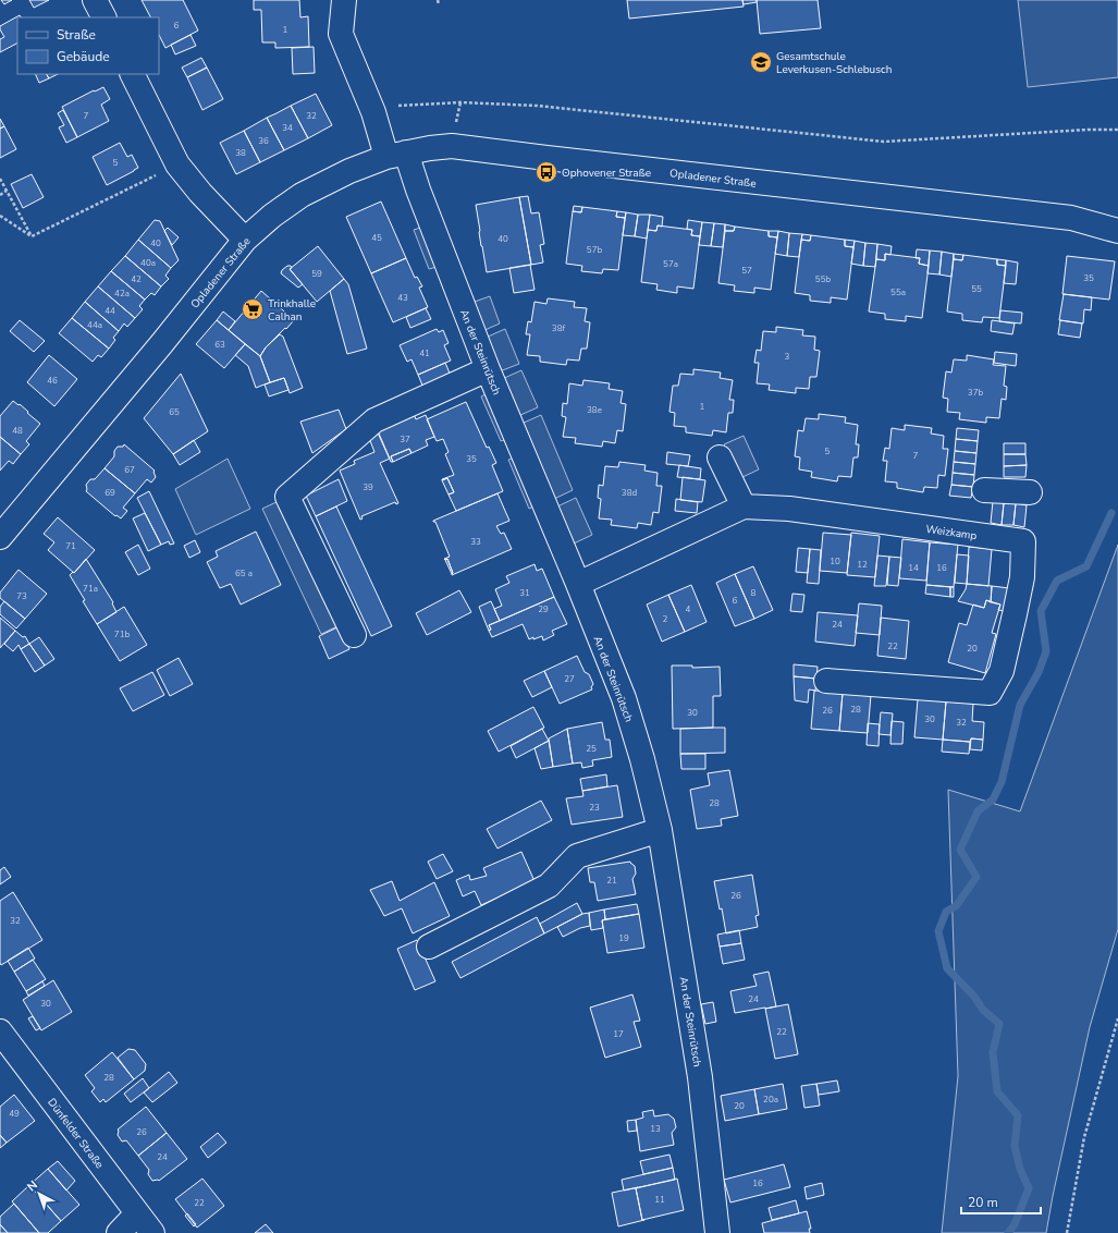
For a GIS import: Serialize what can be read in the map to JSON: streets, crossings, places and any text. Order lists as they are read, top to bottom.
{
  "streets": {
    "street": [
      "Opladener Straße",
      "An der Steinrütsch",
      "Weizkamp",
      "Dünfelder Straße"
    ]
  },
  "crossings": [
    ["Opladener Straße", "An der Steinrütsch"],
    ["An der Steinrütsch", "Weizkamp"]
  ],
  "places": {
    "school or university": ["Gesamtschule Leverkusen-Schlebusch"],
    "bus stop": ["Ophovener Straße"],
    "supermarket": ["Trinkhalle Calhan"]
  },
  "house_numbers": [
    "6",
    "1",
    "7",
    "32",
    "34",
    "36",
    "38",
    "5",
    "45",
    "40",
    "40",
    "57b",
    "40a",
    "57a",
    "57",
    "59",
    "35",
    "42",
    "55b",
    "55",
    "55a",
    "42a",
    "43",
    "44",
    "44a",
    "38f",
    "63",
    "41",
    "3",
    "46",
    "37b",
    "1",
    "38e",
    "65",
    "48",
    "37",
    "5",
    "7",
    "35",
    "67",
    "39",
    "69",
    "38d",
    "33",
    "71",
    "10",
    "12",
    "14",
    "16",
    "65 a",
    "71a",
    "31",
    "8",
    "73",
    "6",
    "29",
    "4",
    "2",
    "24",
    "71b",
    "22",
    "20",
    "27",
    "28",
    "26",
    "30",
    "30",
    "32",
    "25",
    "28",
    "23",
    "21",
    "26",
    "32",
    "19",
    "24",
    "30",
    "22",
    "17",
    "28",
    "20a",
    "20",
    "49",
    "13",
    "26",
    "24",
    "16",
    "11",
    "22"
  ],
  "legend": ["Straße", "Gebäude"],
  "scale_bar": "20 m",
  "north": "top left"
}
